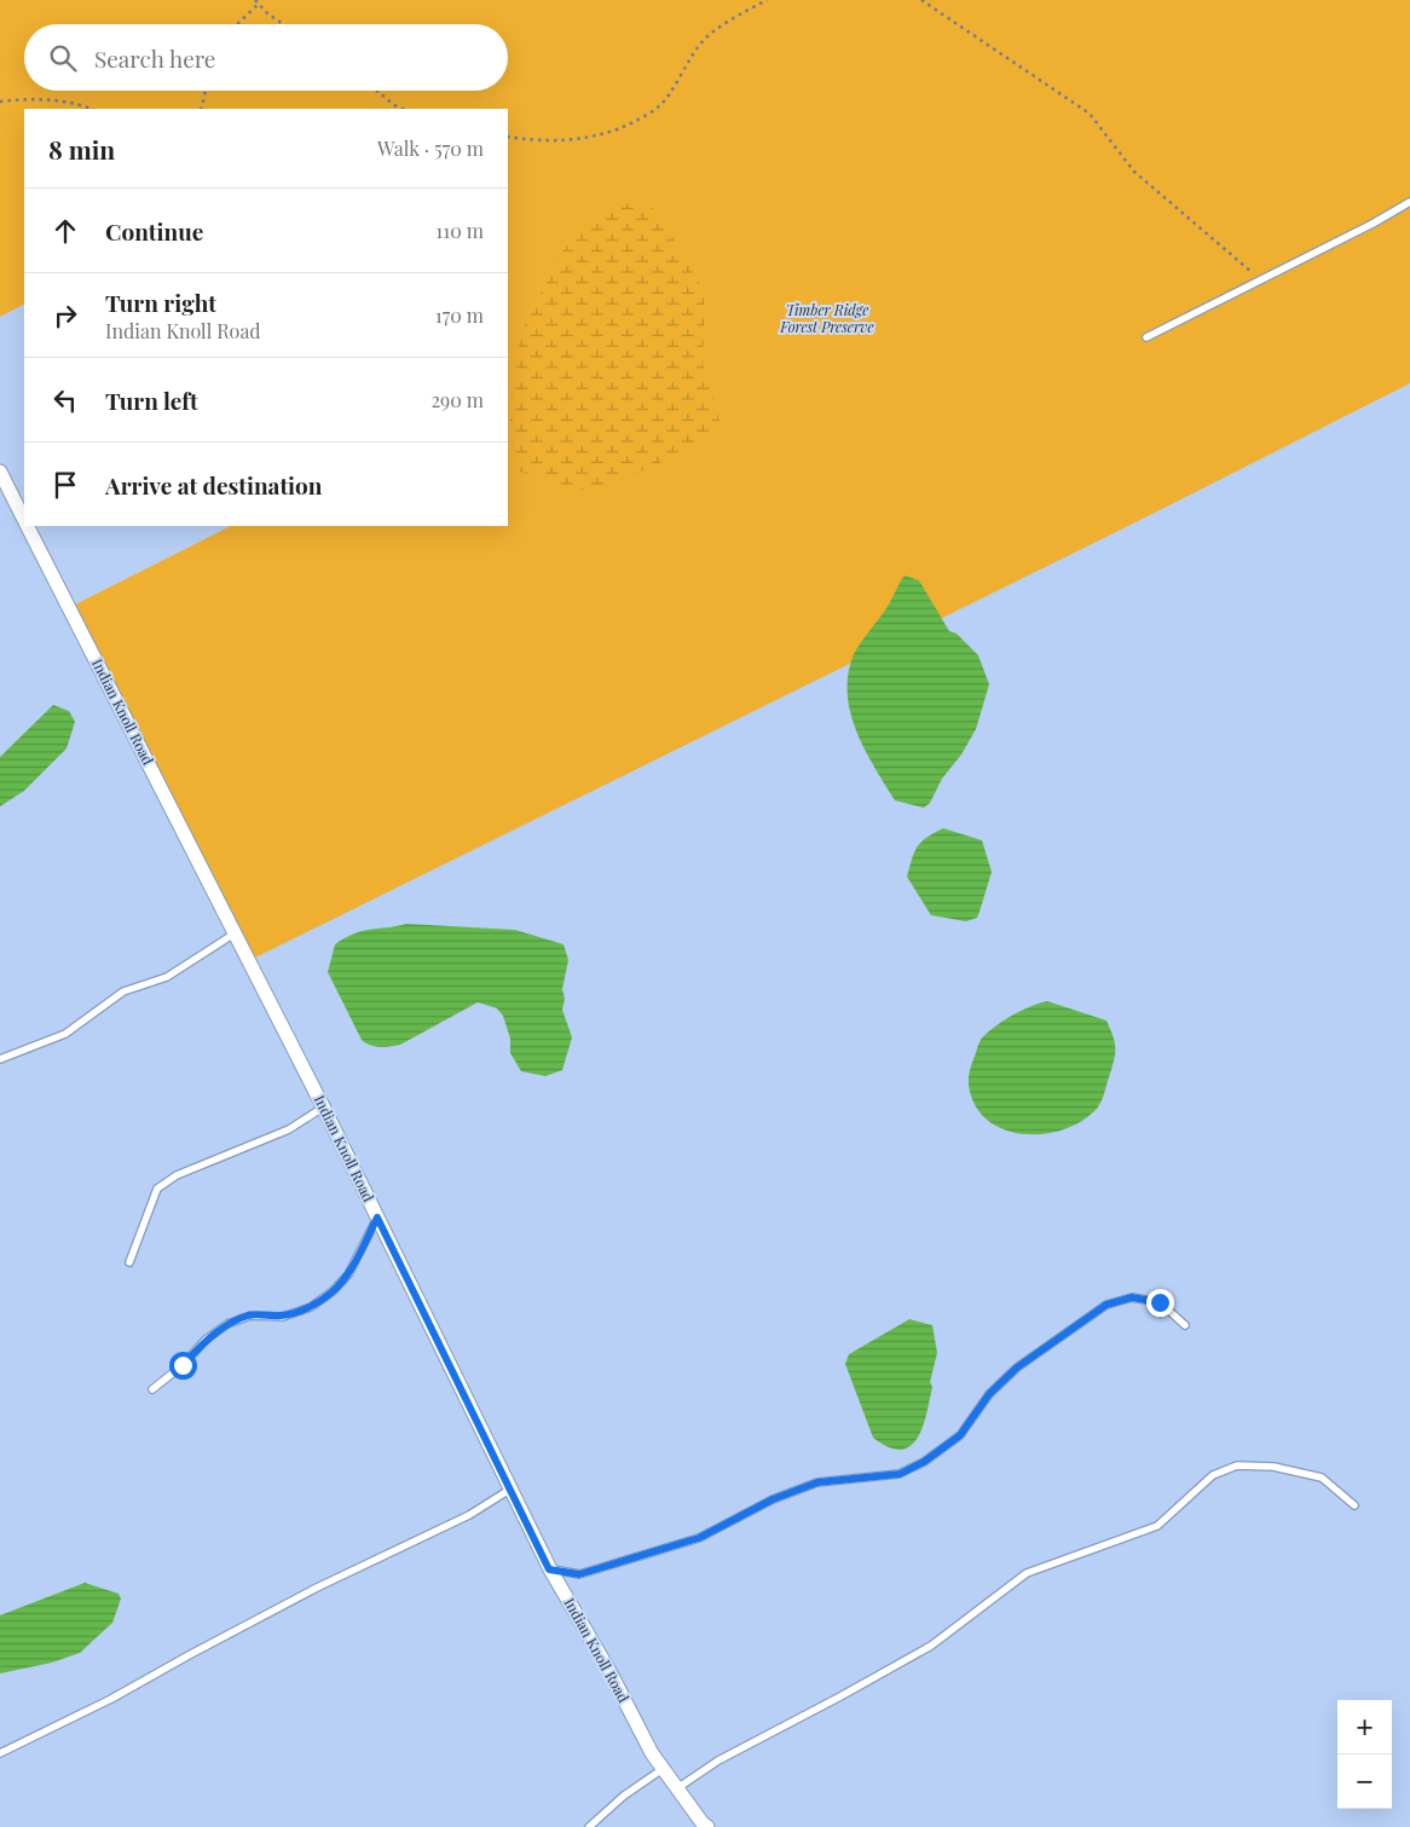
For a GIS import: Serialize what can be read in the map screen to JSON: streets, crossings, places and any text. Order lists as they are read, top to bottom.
{
  "streets": {
    "street": ["Indian Knoll Road"]
  },
  "parks": ["Timber Ridge Forest Preserve"],
  "page": {
    "search": "Search here",
    "heading": ["8 min", "Walk · 570 m"],
    "list": [
      ["Continue", "110 m"],
      ["Turn right", "Indian Knoll Road", "170 m"],
      ["Turn left", "290 m"],
      "Arrive at destination"
    ],
    "map_buttons": ["+", "−"]
  }
}
